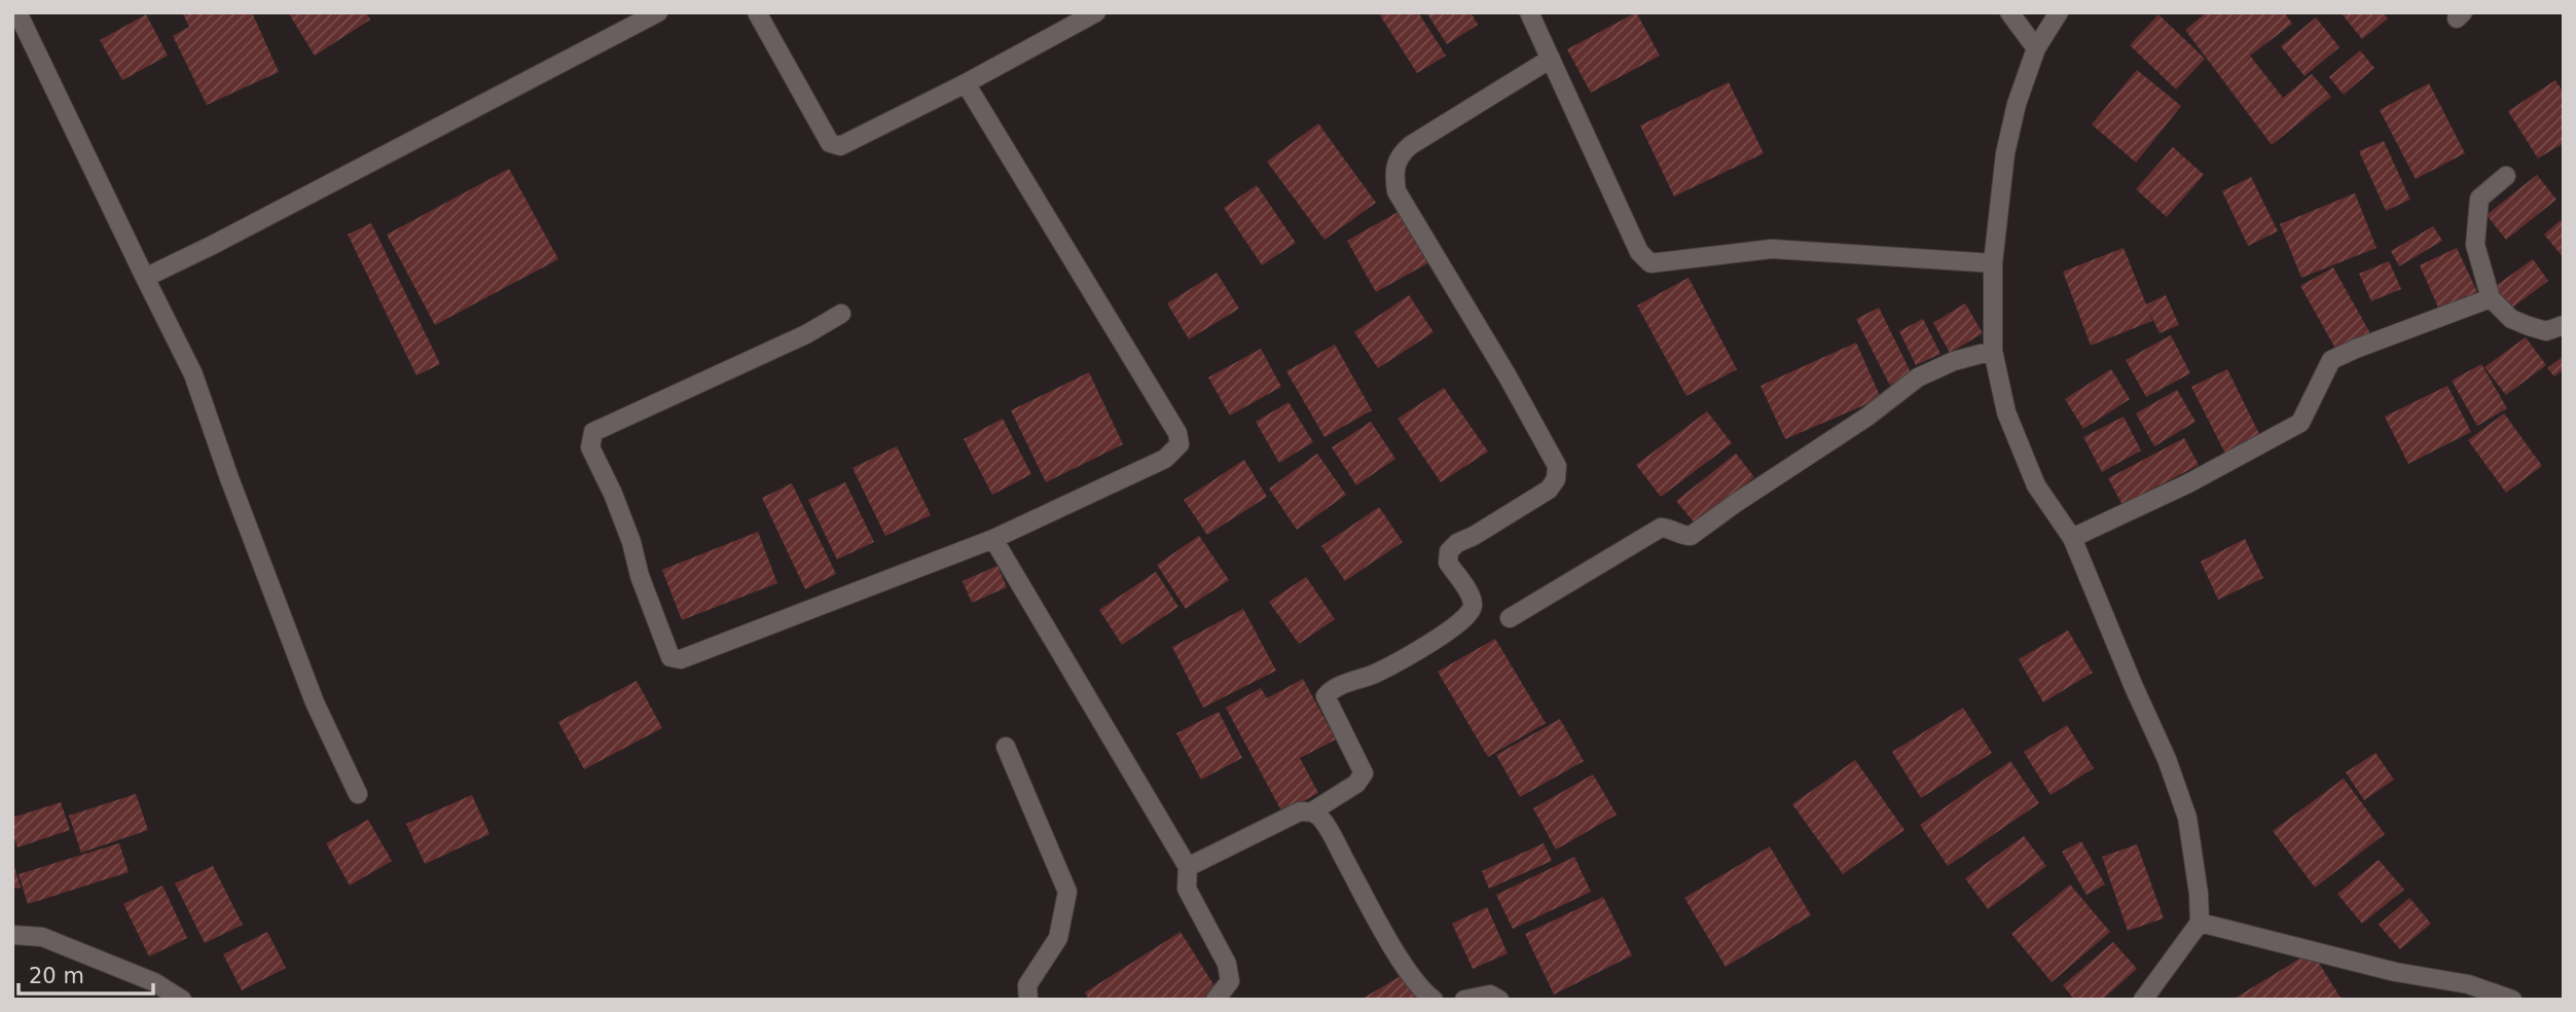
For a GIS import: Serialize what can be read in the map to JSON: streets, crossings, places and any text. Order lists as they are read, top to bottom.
{
  "scale_bar": "20 m"
}
